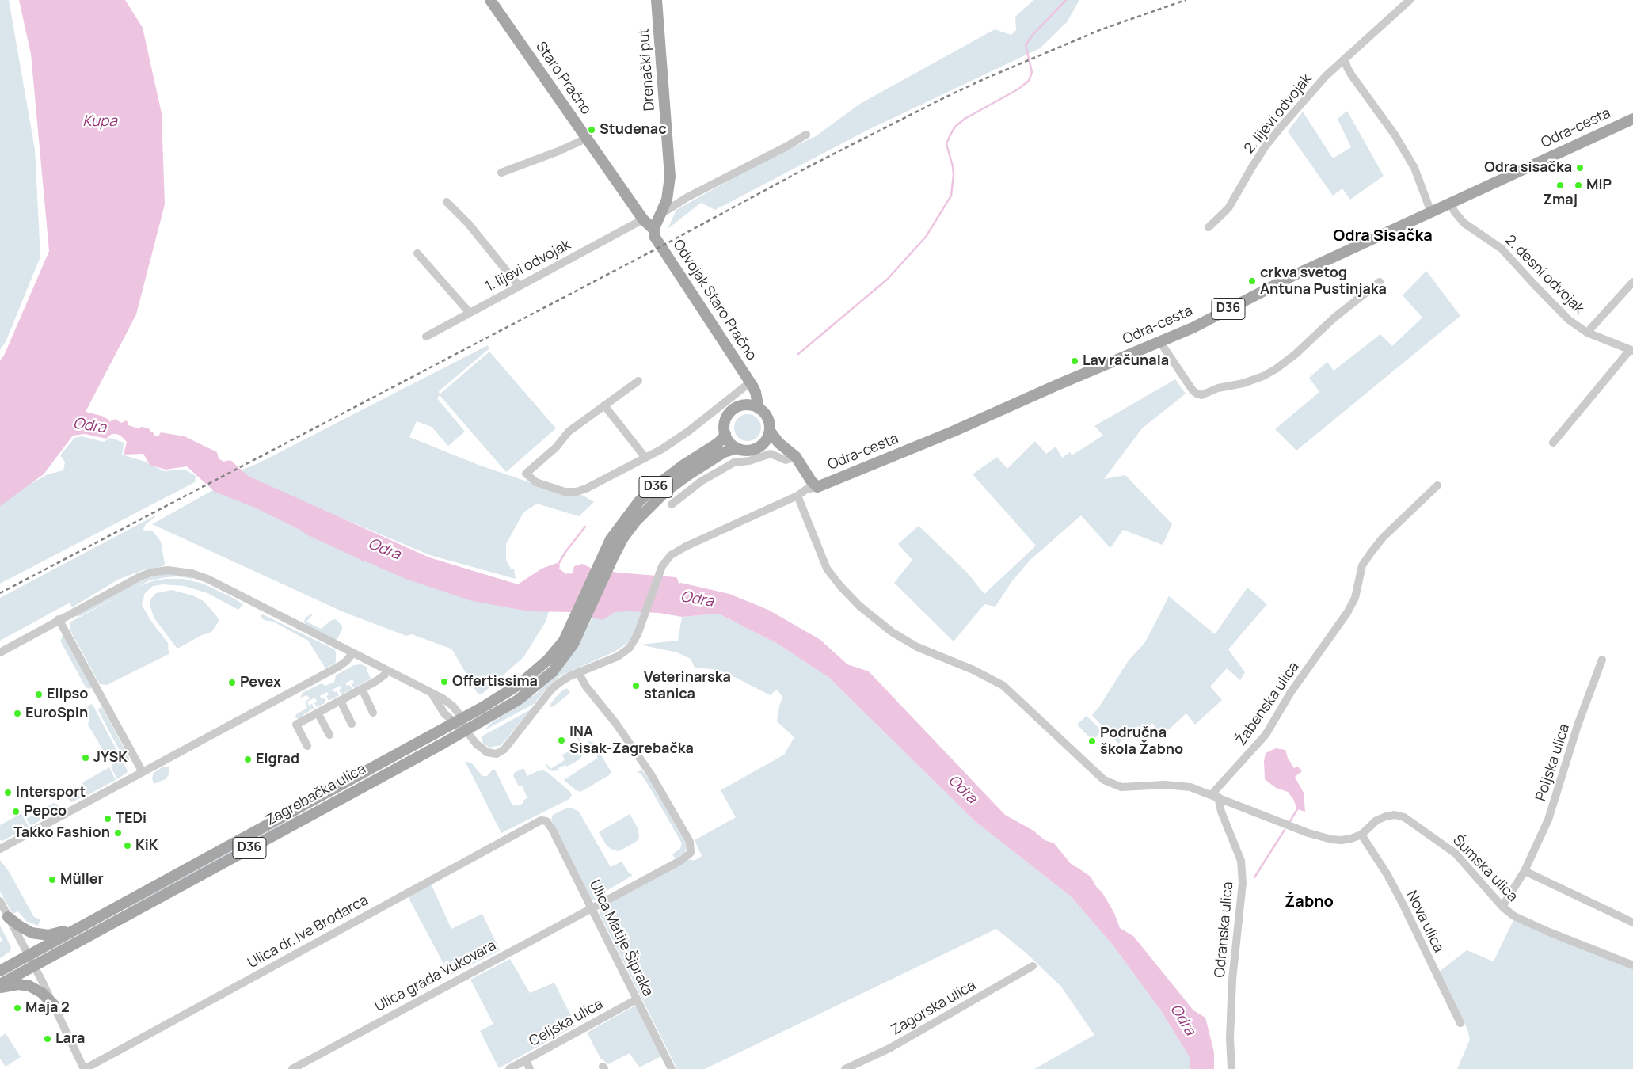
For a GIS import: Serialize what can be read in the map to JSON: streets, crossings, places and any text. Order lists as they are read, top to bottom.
{
  "streets": {
    "main road": [
      "Drenački put",
      "Staro Pračno",
      "Odra-cesta",
      "Odvojak Staro Pračno",
      "D36",
      "Zagrebačka ulica"
    ],
    "street": [
      "2. lijevi odvojak",
      "1. lijevi odvojak",
      "2. desni odvojak",
      "Žabenska ulica",
      "Poljska ulica",
      "Šumska ulica",
      "Nova ulica",
      "Odranska ulica",
      "Ulica dr. Ive Brodarca",
      "Ulica Matije Šipraka",
      "Ulica grada Vukovara",
      "Zagorska ulica",
      "Celjska ulica"
    ]
  },
  "crossings": [
    ["Drenački put", "Staro Pračno"],
    ["Drenački put", "Odvojak Staro Pračno"],
    ["Staro Pračno", "1. lijevi odvojak"],
    ["Staro Pračno", "Odvojak Staro Pračno"],
    ["Odra-cesta", "2. desni odvojak"],
    ["Odra-cesta", "Ulica grada Vukovara"],
    ["Odvojak Staro Pračno", "D36"],
    ["D36", "Zagrebačka ulica"],
    ["Žabenska ulica", "Šumska ulica"],
    ["Žabenska ulica", "Odranska ulica"],
    ["Poljska ulica", "Šumska ulica"],
    ["Šumska ulica", "Nova ulica"],
    ["Šumska ulica", "Odranska ulica"],
    ["Ulica dr. Ive Brodarca", "Ulica Matije Šipraka"],
    ["Ulica Matije Šipraka", "Ulica grada Vukovara"],
    ["Ulica Matije Šipraka", "Celjska ulica"]
  ],
  "districts": ["Odra Sisačka", "Žabno"],
  "water": ["Kupa", "Odra"],
  "places": [
    "Studenac",
    "Odra sisačka",
    "Zmaj",
    "MiP",
    "crkva svetog Antuna Pustinjaka",
    "Lav računala",
    "Offertissima",
    "Pevex",
    "Veterinarska stanica",
    "Elipso",
    "EuroSpin",
    "INA Sisak-Zagrebačka",
    "Područna škola Žabno",
    "JYSK",
    "Elgrad",
    "Intersport",
    "Pepco",
    "TEDi",
    "Takko Fashion",
    "KiK",
    "Müller",
    "Maja 2",
    "Lara"
  ]
}
